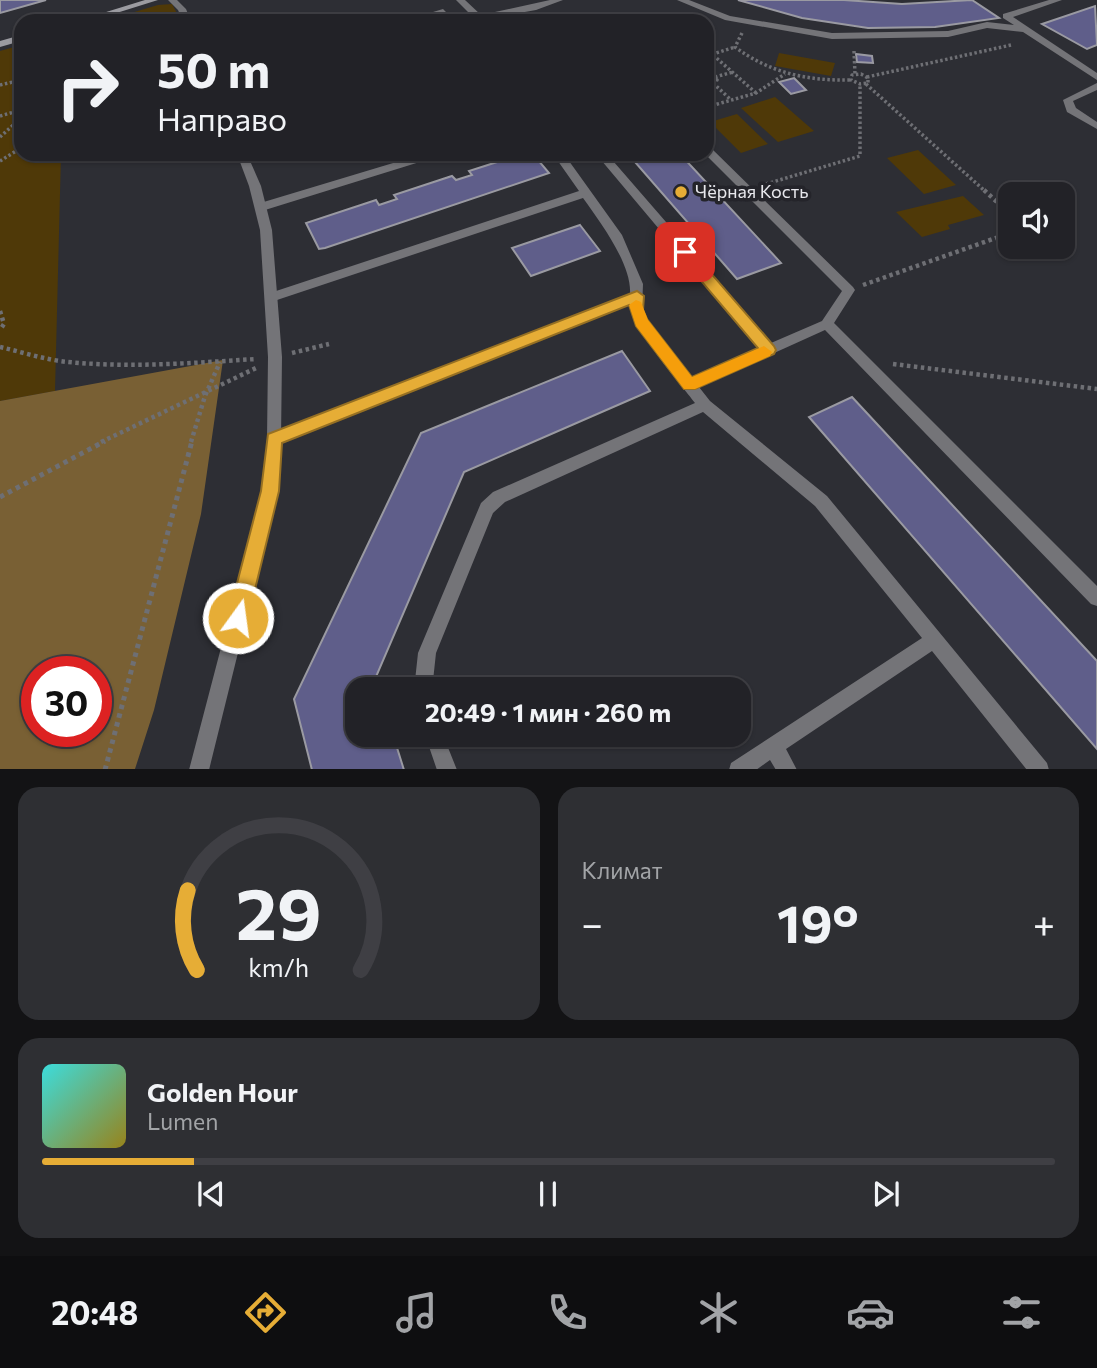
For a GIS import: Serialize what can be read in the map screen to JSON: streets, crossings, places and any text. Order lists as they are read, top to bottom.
{
  "places": ["Чёрная Кость"],
  "page": {
    "turn": ["50 m", "Направо"],
    "limit": "30",
    "trip": "20:49 · 1 мин · 260 m",
    "tile": "Климат",
    "heat": ["−", "19°", "+"],
    "song": ["Golden Hour", "Lumen"],
    "tabs": "20:48",
    "gauge": ["29", "km/h"]
  }
}
